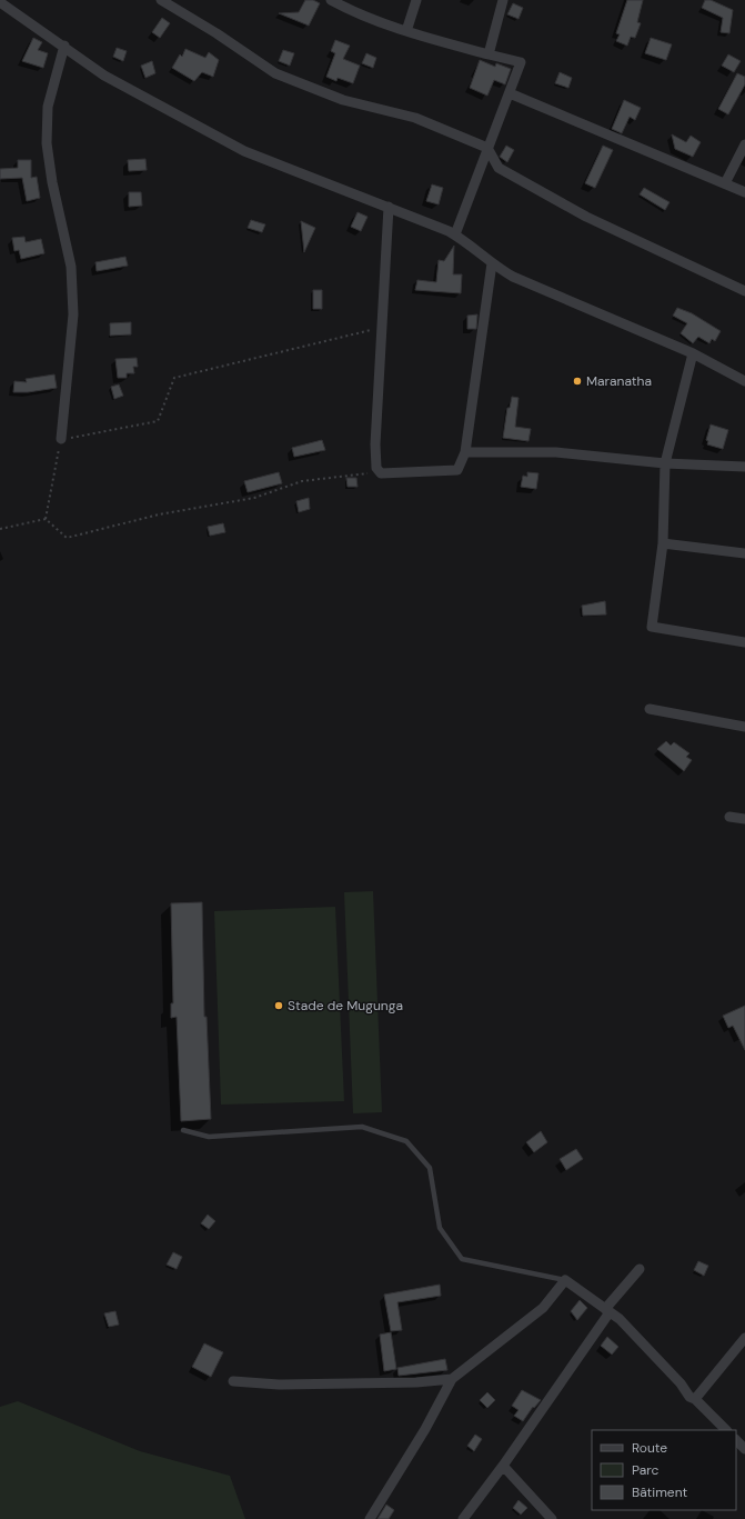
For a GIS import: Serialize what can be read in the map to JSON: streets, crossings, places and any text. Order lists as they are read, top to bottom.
{
  "places": ["Maranatha", "Stade de Mugunga"],
  "legend": ["Route", "Parc", "Bâtiment"]
}
